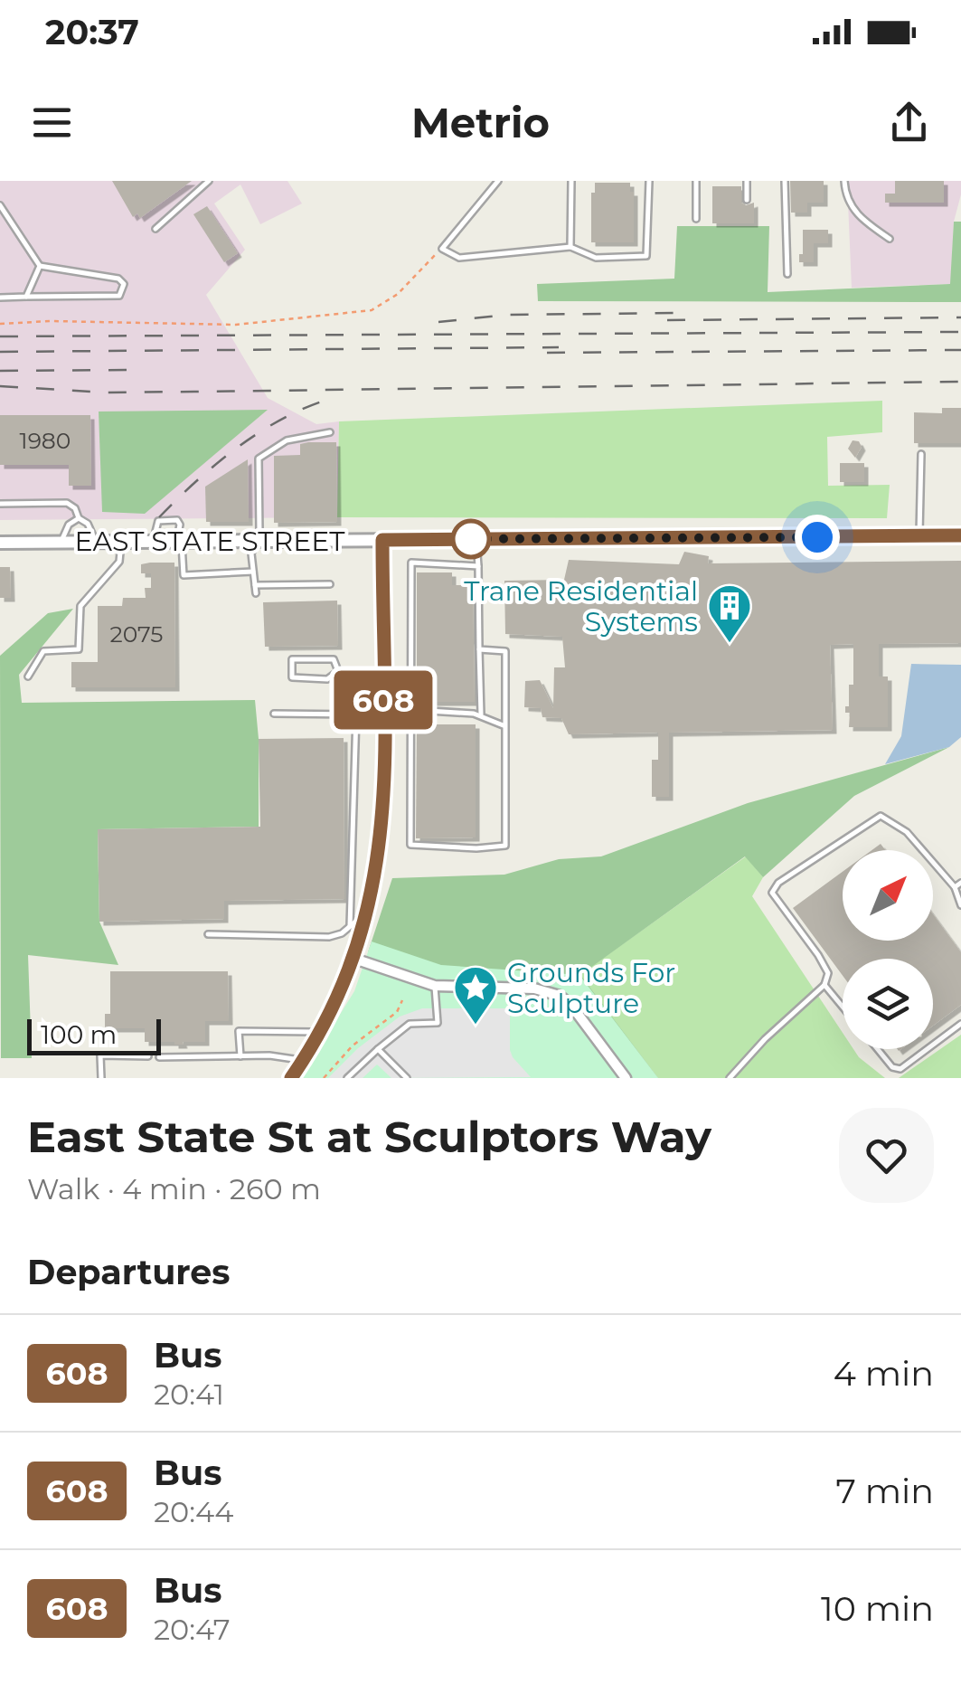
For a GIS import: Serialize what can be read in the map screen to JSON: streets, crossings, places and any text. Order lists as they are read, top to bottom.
{
  "streets": {
    "street": ["EAST STATE STREET"]
  },
  "places": {
    "building": ["Trane Residential Systems"],
    "place": ["Grounds For Sculpture"]
  },
  "lines": ["bus line 608"],
  "house_numbers": ["1980", "2075"],
  "scale_bar": "100 m",
  "north": "top right",
  "page": {
    "status": "20:37",
    "header": "Metrio",
    "on_map": "608",
    "scale": "100 m",
    "heading": [
      ["East State St at Sculptors Way", "Walk · 4 min · 260 m"],
      "Departures"
    ],
    "list": [
      {
        "mark": "608",
        "name": "Bus",
        "note": "20:41",
        "value": "4 min"
      },
      {
        "mark": "608",
        "name": "Bus",
        "note": "20:44",
        "value": "7 min"
      },
      {
        "mark": "608",
        "name": "Bus",
        "note": "20:47",
        "value": "10 min"
      }
    ]
  }
}
